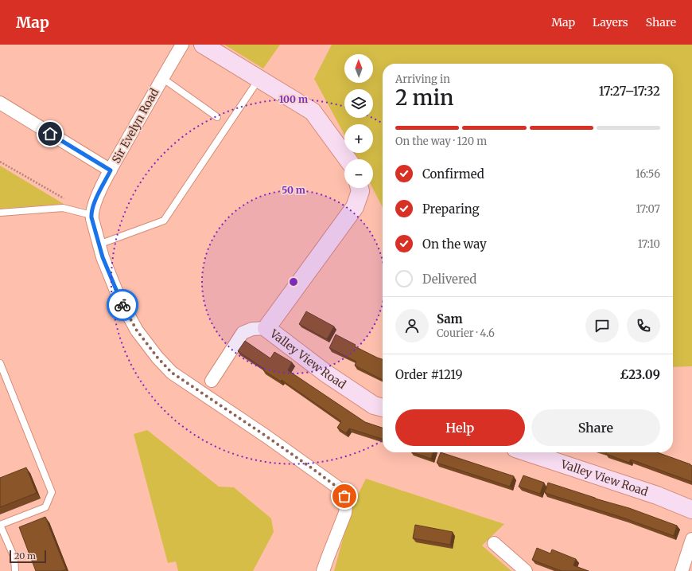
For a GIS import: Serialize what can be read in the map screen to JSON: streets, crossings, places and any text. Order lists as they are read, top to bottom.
{
  "streets": {
    "street": ["Sir Evelyn Road", "Valley View Road"]
  },
  "scale_bar": "20 m",
  "north": "top",
  "page": {
    "header": "Map",
    "nav": ["Map", "Layers", "Share"],
    "map_buttons": ["+", "−"],
    "heading": ["2 min", "Arriving in", "17:27–17:32"],
    "panel": [
      "Sam",
      "Courier · 4.6",
      "Order #1219",
      "£23.09"
    ],
    "bar": "On the way · 120 m",
    "list": [
      ["Confirmed", "16:56"],
      ["Preparing", "17:07"],
      ["On the way", "17:10"],
      "Delivered"
    ],
    "buttons": ["Help", "Share"],
    "scale": "20 m"
  },
  "rings": ["100 m", "50 m"]
}
